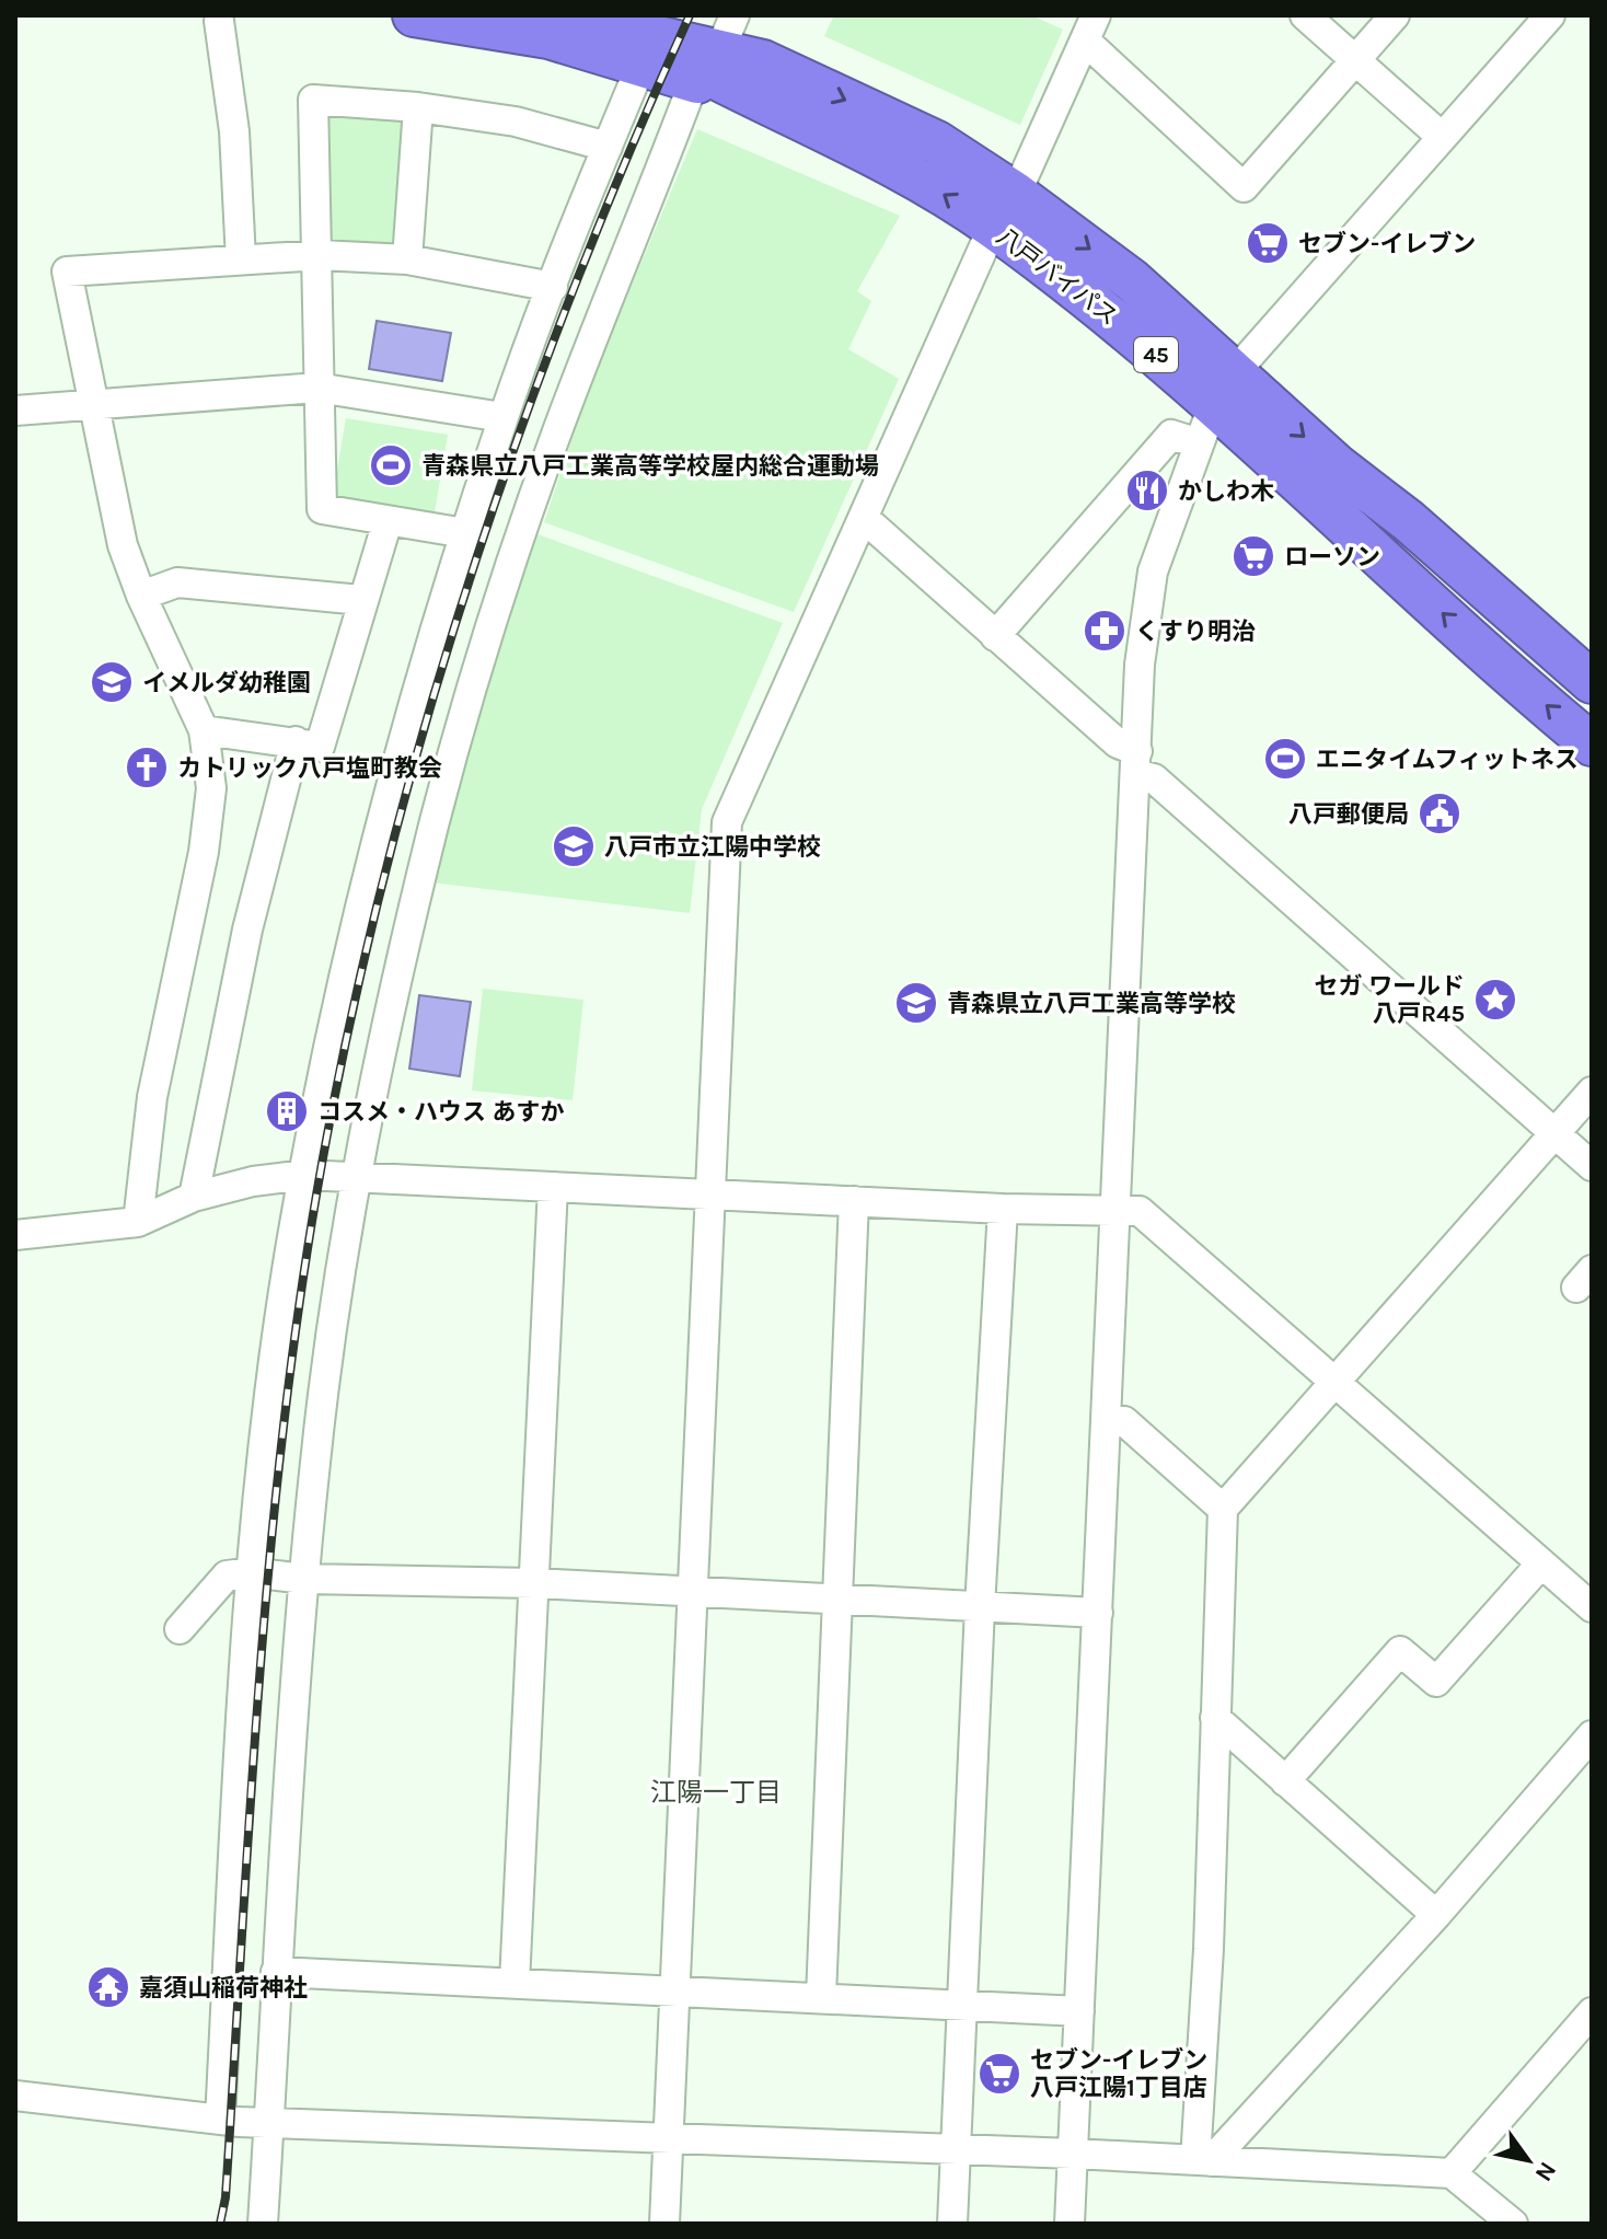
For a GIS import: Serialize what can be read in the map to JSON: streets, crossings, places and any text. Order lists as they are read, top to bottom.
{
  "streets": {
    "highway": ["八戸バイパス", "45"]
  },
  "crossings": [
    ["八戸バイパス", "45"]
  ],
  "districts": ["江陽一丁目"],
  "places": {
    "supermarket": ["セブン-イレブン", "ローソン", "セブン-イレブン 八戸江陽1丁目店"],
    "sports": ["青森県立八戸工業高等学校屋内総合運動場", "エニタイムフィットネス"],
    "restaurant": ["かしわ木"],
    "pharmacy": ["くすり明治"],
    "school or university": ["イメルダ幼稚園", "八戸市立江陽中学校", "青森県立八戸工業高等学校"],
    "church": ["カトリック八戸塩町教会"],
    "public building": ["八戸郵便局"],
    "place": ["セガ ワールド 八戸R45"],
    "building": ["コスメ・ハウス あすか"],
    "temple": ["嘉須山稲荷神社"]
  },
  "north": "bottom right"
}
